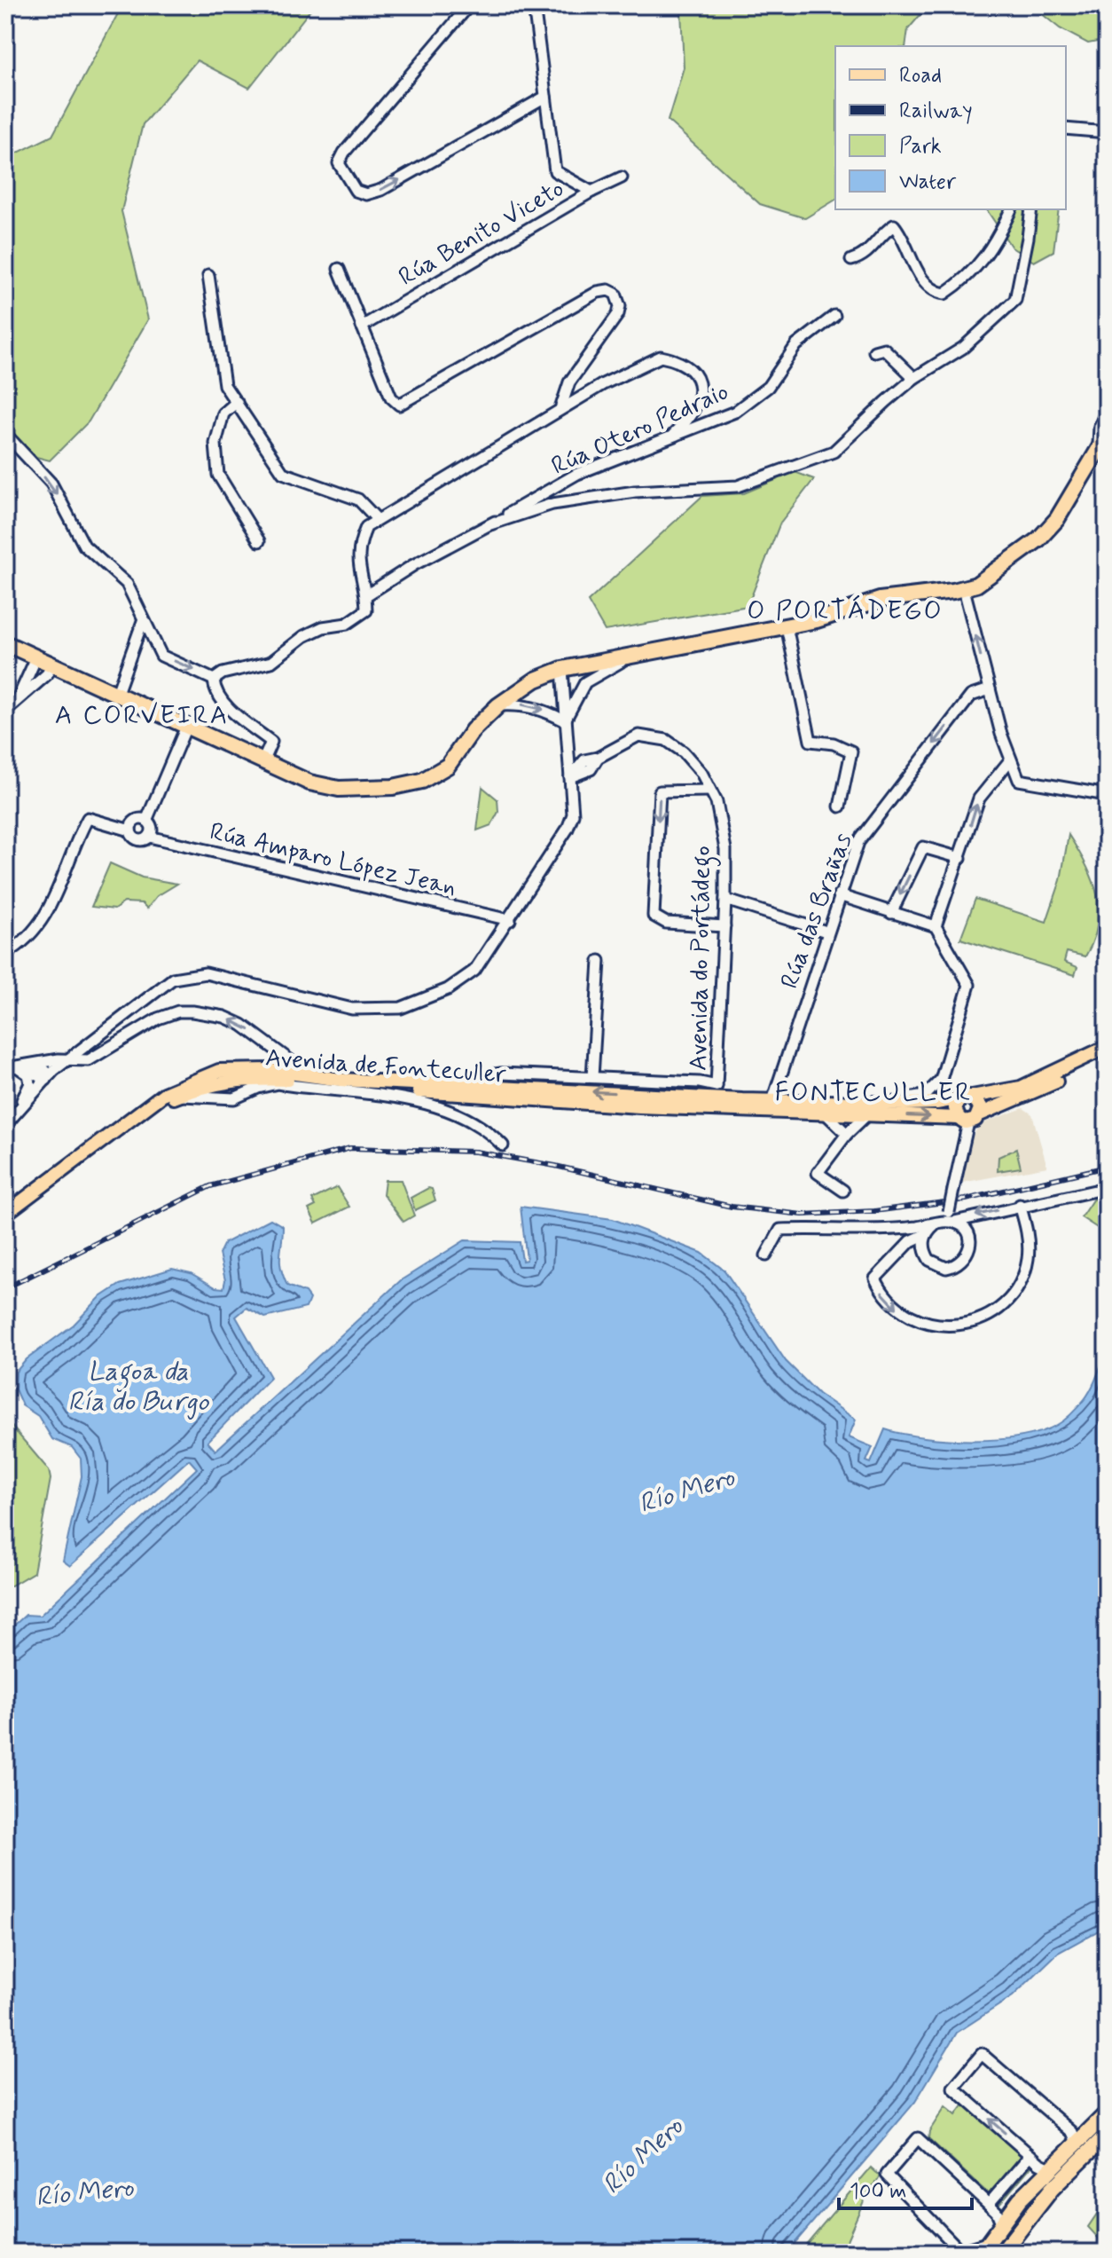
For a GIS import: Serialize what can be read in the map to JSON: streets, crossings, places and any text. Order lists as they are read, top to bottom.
{
  "streets": {
    "main road": ["Avenida de Fonteculler"],
    "street": [
      "Rúa Benito Viceto",
      "Rúa Otero Pedraio",
      "Rúa Amparo López Jean",
      "Rúa das Brañas",
      "Avenida do Portádego"
    ]
  },
  "crossings": [
    ["Rúa das Brañas", "Avenida de Fonteculler"],
    ["Avenida do Portádego", "Avenida de Fonteculler"]
  ],
  "districts": ["O PORTÁDEGO", "A CORVEIRA", "FONTECULLER"],
  "water": ["Lagoa da Ría do Burgo", "Río Mero"],
  "legend": [
    "Road",
    "Railway",
    "Park",
    "Water"
  ],
  "scale_bar": "100 m"
}
